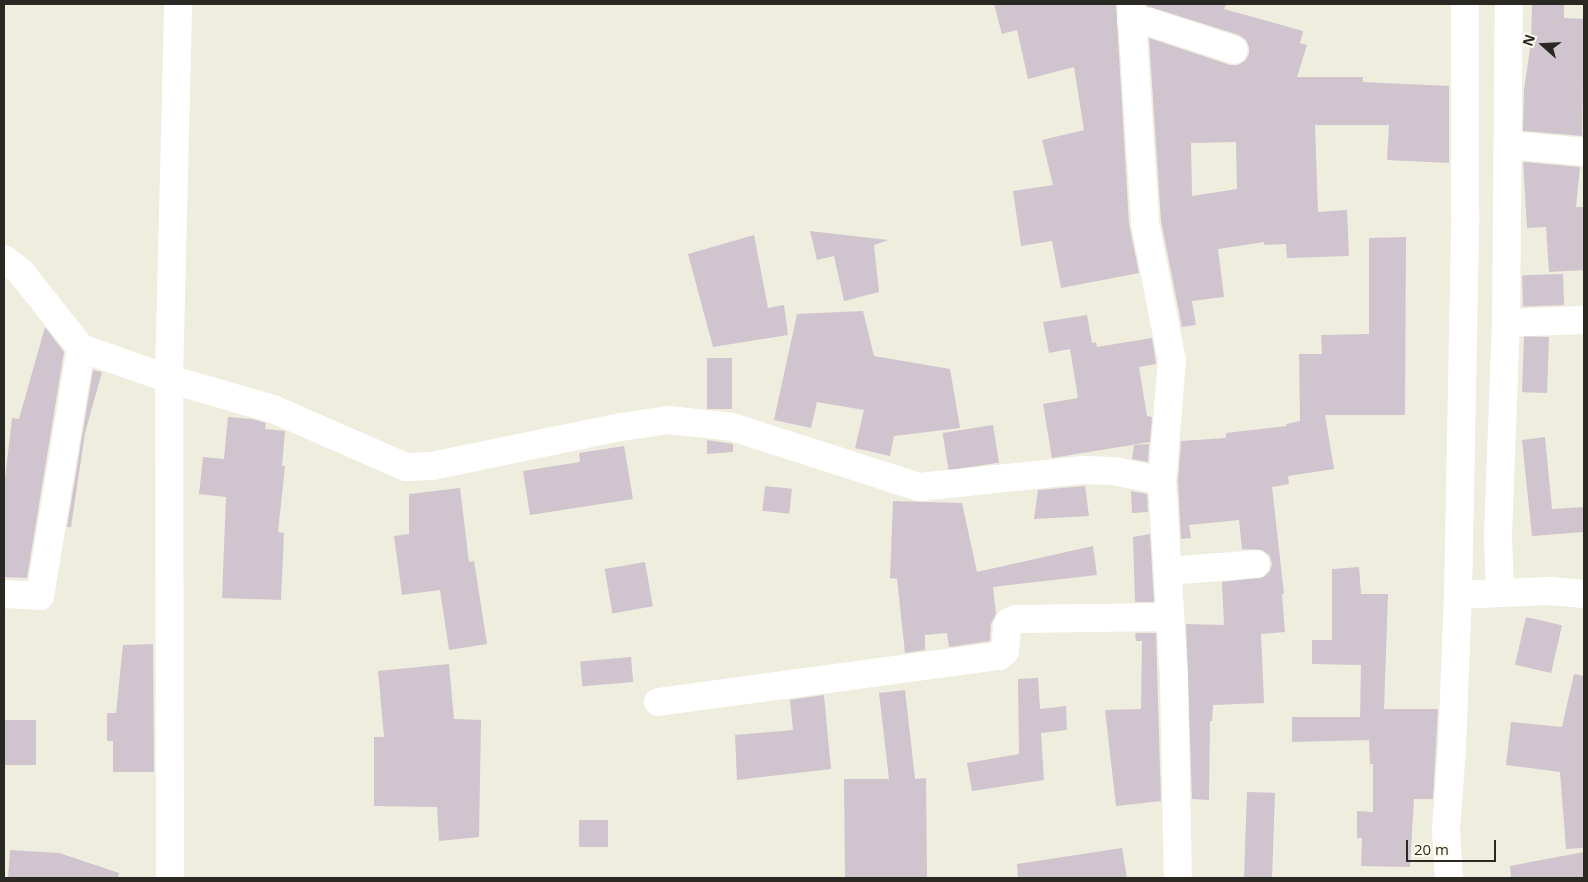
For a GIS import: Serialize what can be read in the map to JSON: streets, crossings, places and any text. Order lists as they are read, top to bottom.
{
  "scale_bar": "20 m",
  "north": "left"
}
